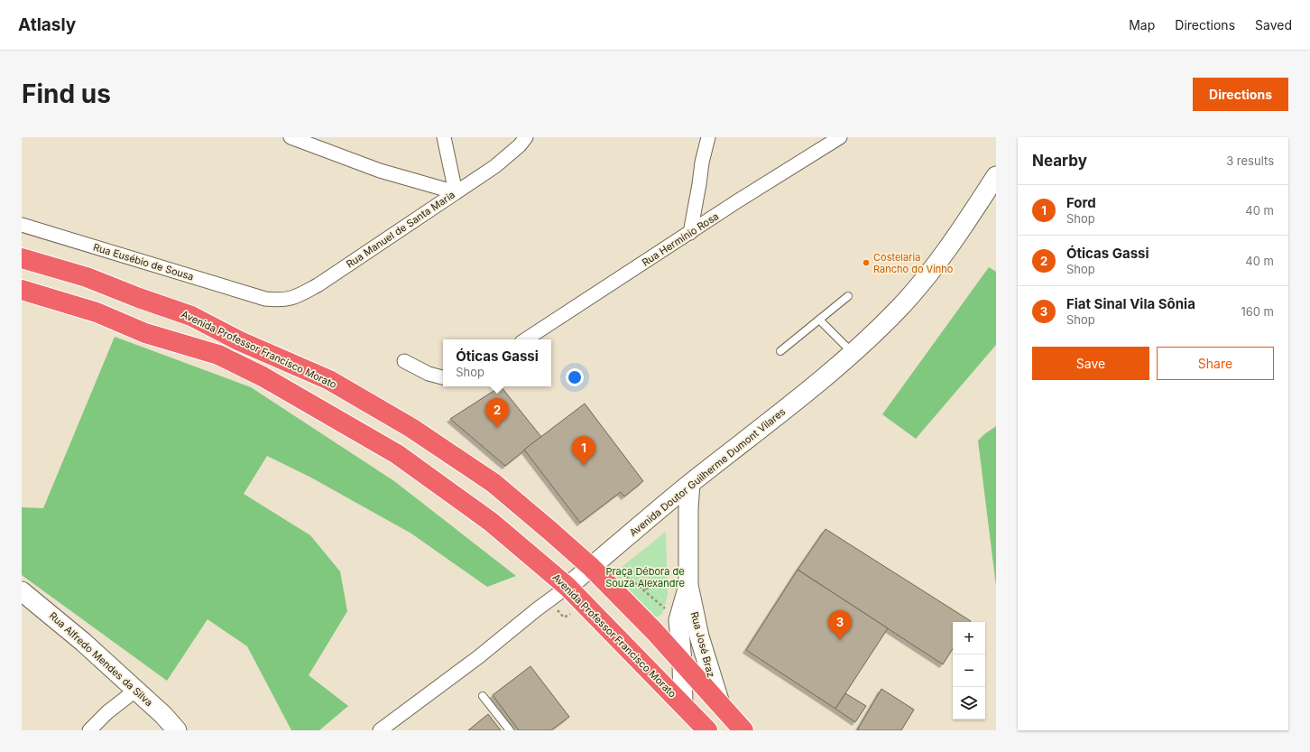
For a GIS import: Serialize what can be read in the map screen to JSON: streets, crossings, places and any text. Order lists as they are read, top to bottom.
{
  "streets": {
    "highway": ["Avenida Professor Francisco Morato"],
    "main road": ["Avenida Doutor Guilherme Dumont Vilares", "Rua José Braz", "Rua Alfredo Mendes da Silva"],
    "street": ["Rua Manuel de Santa Maria", "Rua Hermínio Rosa", "Rua Eusébio de Sousa"]
  },
  "crossings": [
    ["Rua Manuel de Santa Maria", "Rua Eusébio de Sousa"],
    ["Avenida Professor Francisco Morato", "Avenida Doutor Guilherme Dumont Vilares"],
    ["Avenida Professor Francisco Morato", "Rua José Braz"],
    ["Avenida Doutor Guilherme Dumont Vilares", "Rua José Braz"]
  ],
  "parks": ["Praça Débora de Souza Alexandre"],
  "places": ["Costelaria Rancho do Vinho"],
  "page": {
    "header": "Atlasly",
    "nav": ["Map", "Directions", "Saved"],
    "buttons": [
      "Directions",
      ["Save", "Share"]
    ],
    "title": "Find us",
    "heading": ["Nearby", "3 results"],
    "list": [
      {
        "mark": "1",
        "name": "Ford",
        "note": "Shop",
        "value": "40 m"
      },
      {
        "mark": "2",
        "name": "Óticas Gassi",
        "note": "Shop",
        "value": "40 m"
      },
      {
        "mark": "3",
        "name": "Fiat Sinal Vila Sônia",
        "note": "Shop",
        "value": "160 m"
      }
    ],
    "popup": ["Óticas Gassi", "Shop"],
    "pins": ["2", "1", "3"],
    "map_buttons": ["+", "−"]
  }
}
